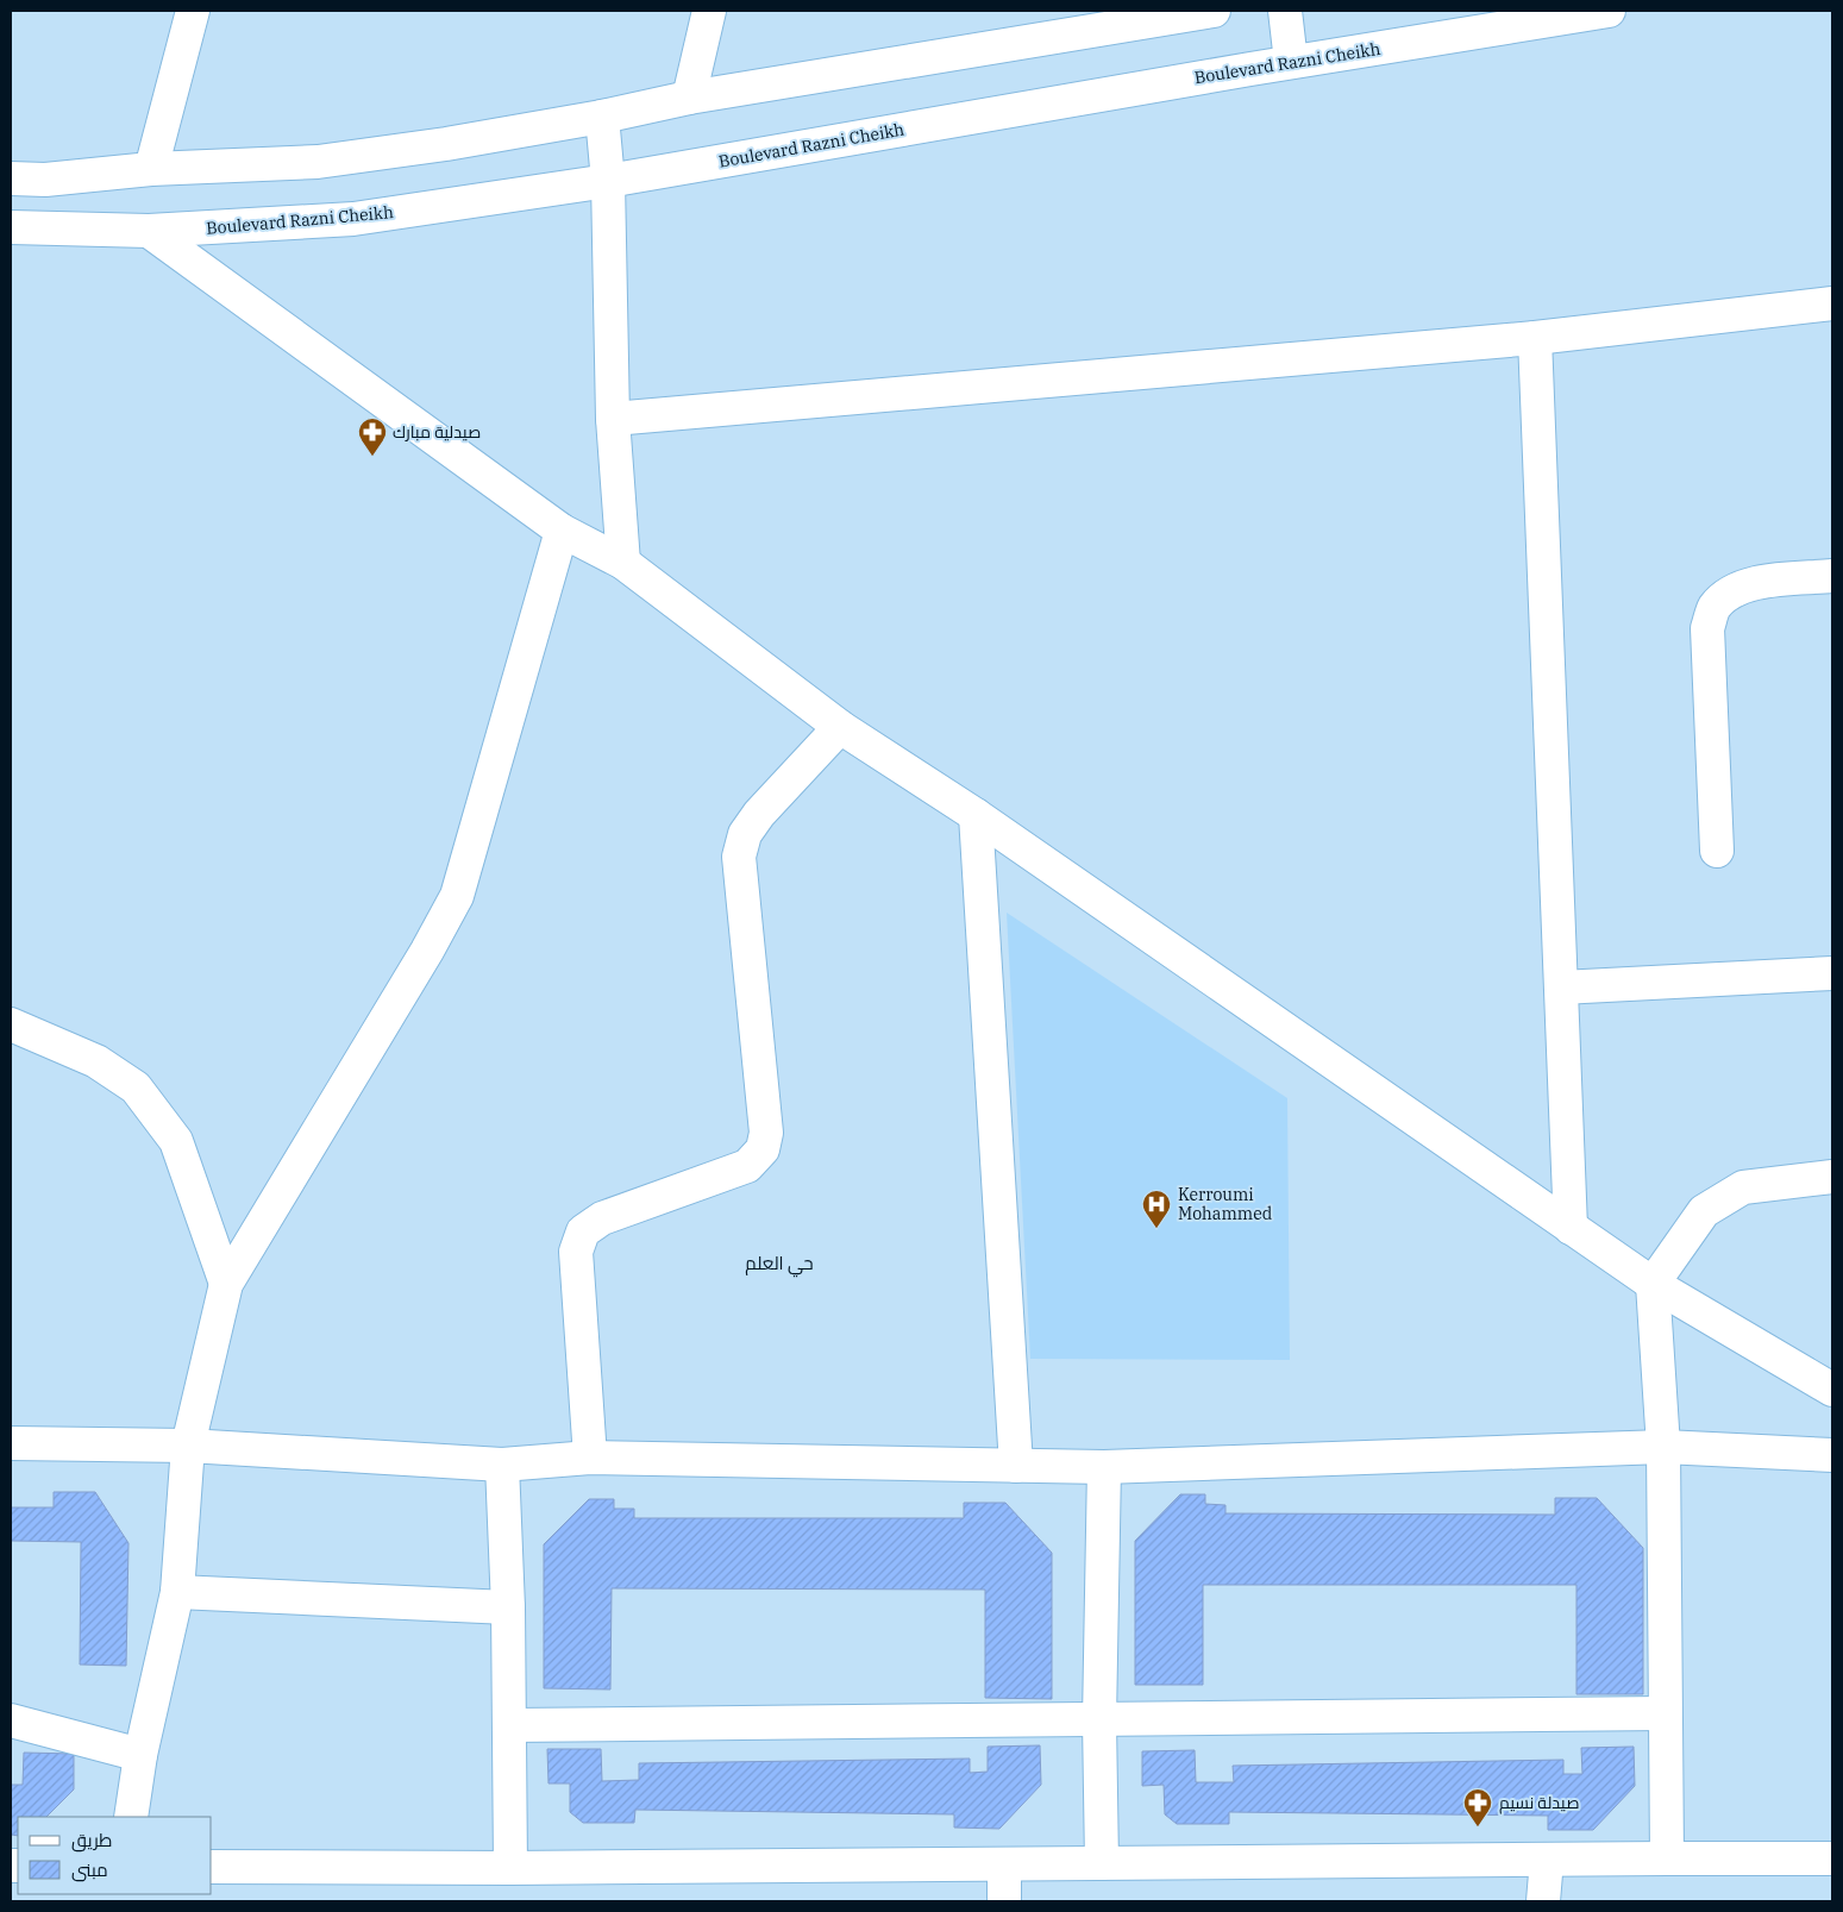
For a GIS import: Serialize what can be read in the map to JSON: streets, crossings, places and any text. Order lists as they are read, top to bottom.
{
  "streets": {
    "street": ["Boulevard Razni Cheikh"]
  },
  "districts": ["حي العلم"],
  "places": {
    "pharmacy": ["صيدلية مبارك", "صيدلة نسيم"],
    "hospital": ["Kerroumi Mohammed"]
  },
  "legend": ["طريق", "مبنى"]
}
